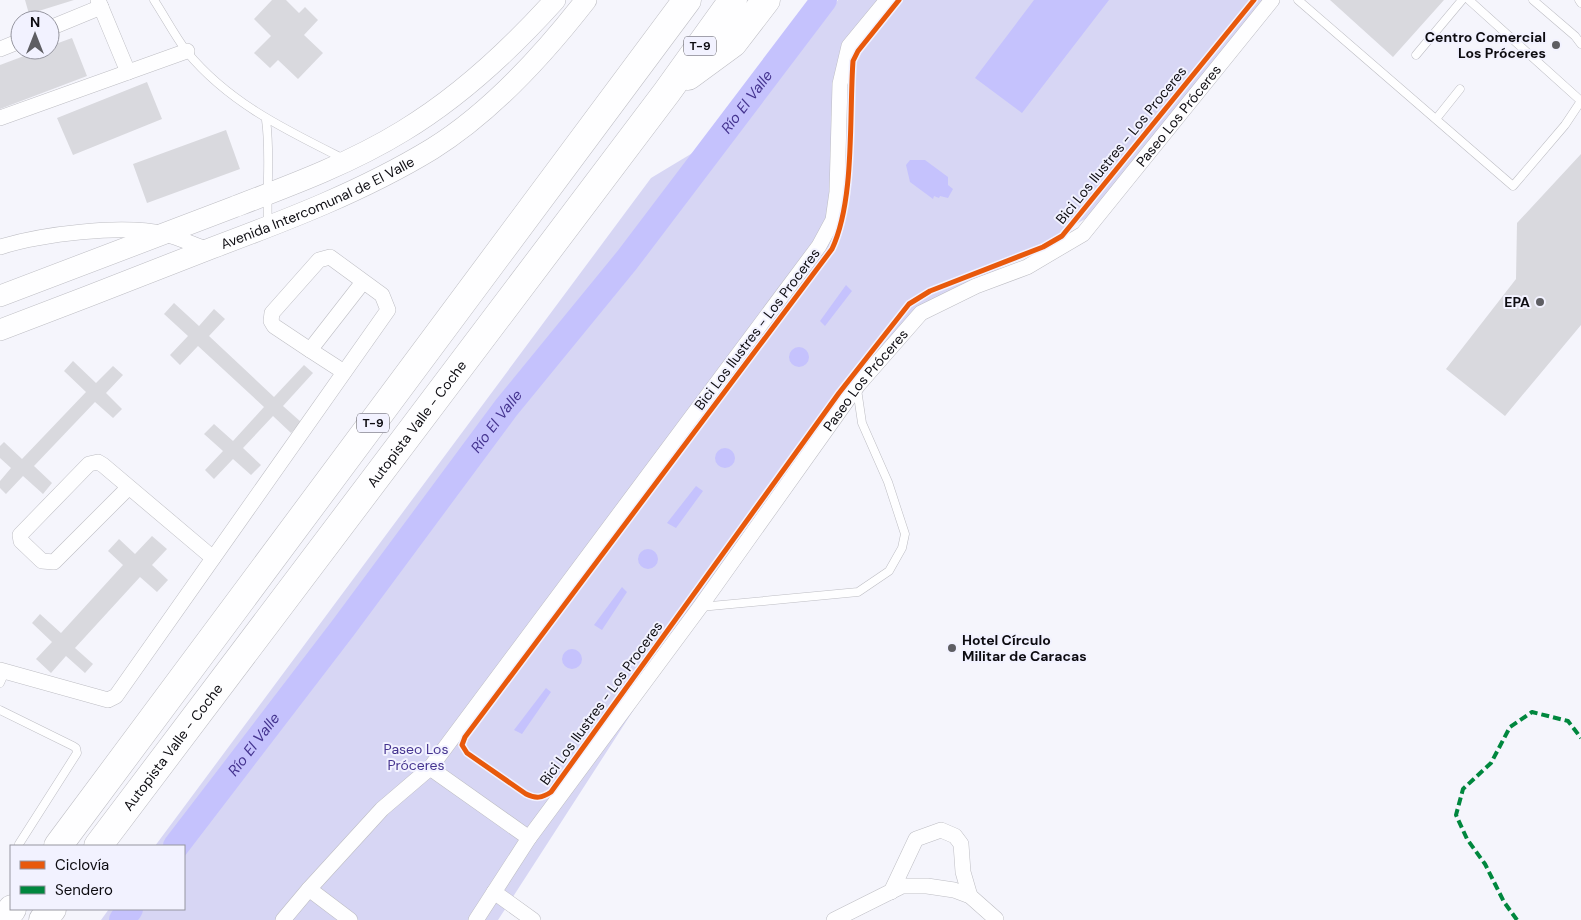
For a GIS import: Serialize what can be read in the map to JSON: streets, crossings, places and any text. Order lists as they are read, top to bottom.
{
  "streets": {
    "highway": ["T-9", "Autopista Valle - Coche"],
    "main road": ["Avenida Intercomunal de El Valle"],
    "street": ["Paseo Los Próceres"],
    "cycle path": ["Bici Los Ilustres - Los Proceres"]
  },
  "water": ["Río El Valle"],
  "parks": ["Paseo Los Próceres"],
  "places": ["Centro Comercial Los Próceres", "EPA", "Hotel Círculo Militar de Caracas"],
  "legend": ["Ciclovía", "Sendero"],
  "north": "top"
}
